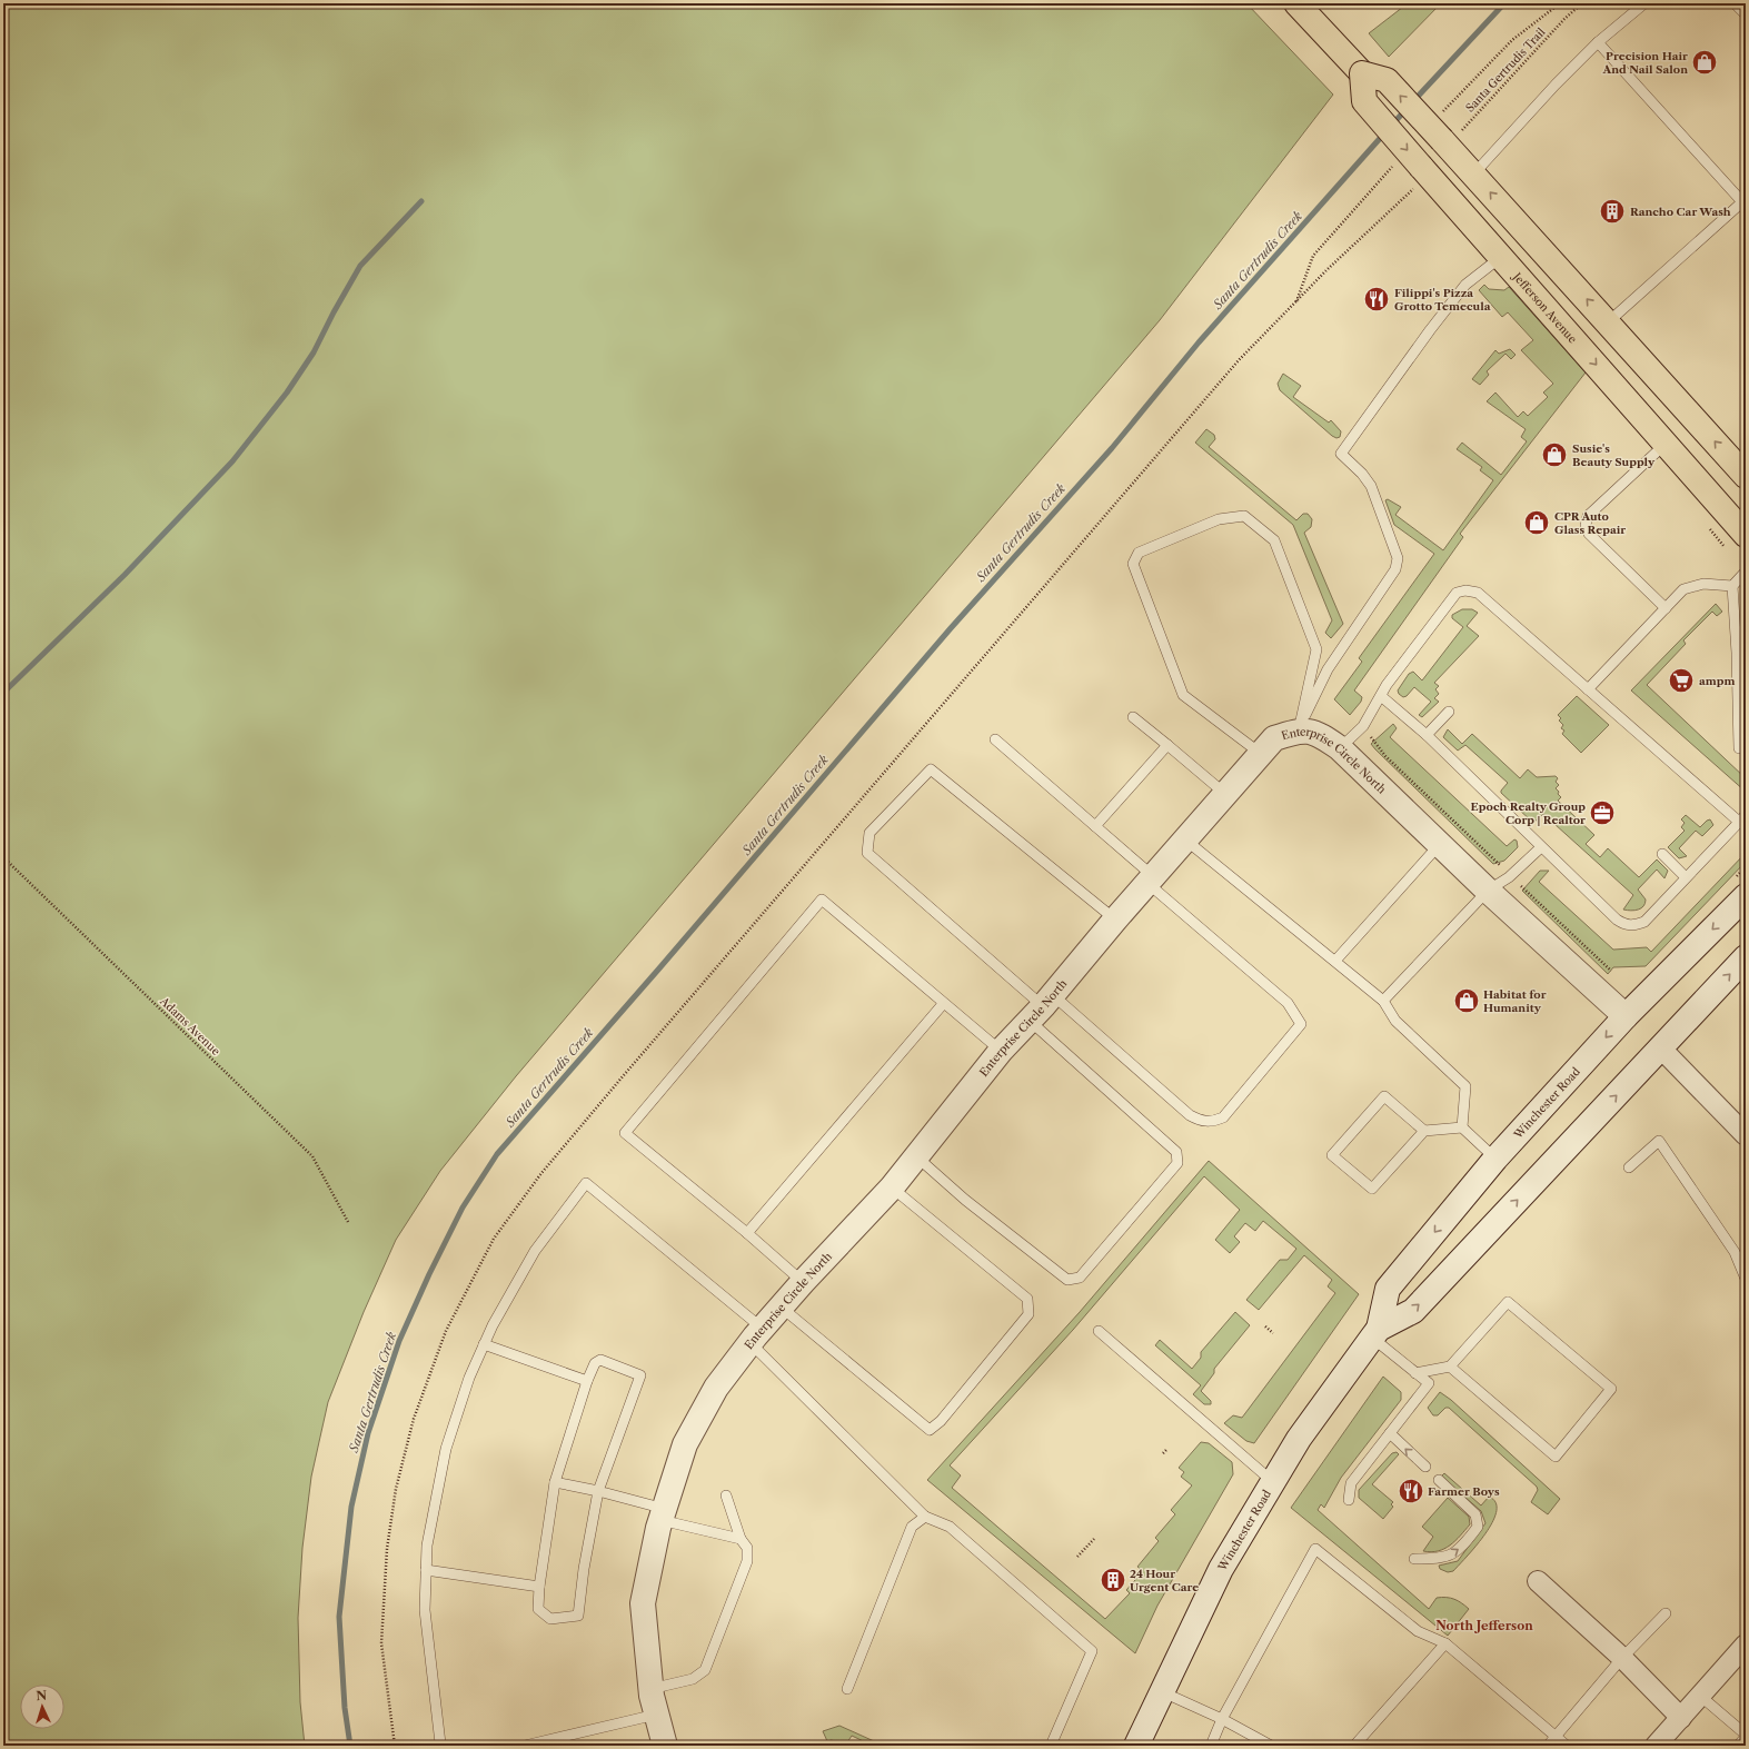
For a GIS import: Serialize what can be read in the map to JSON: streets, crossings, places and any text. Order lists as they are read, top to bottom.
{
  "streets": {
    "main road": ["Jefferson Avenue"],
    "street": ["Enterprise Circle North", "Winchester Road"],
    "path": ["Santa Gertrudis Trail", "Adams Avenue"]
  },
  "crossings": [
    ["Santa Gertrudis Trail", "Jefferson Avenue"],
    ["Enterprise Circle North", "Winchester Road"]
  ],
  "districts": ["North Jefferson"],
  "water": ["Santa Gertrudis Creek"],
  "places": {
    "shop": [
      "Precision Hair And Nail Salon",
      "Susie's Beauty Supply",
      "CPR Auto Glass Repair",
      "Habitat for Humanity"
    ],
    "building": ["Rancho Car Wash", "24 Hour Urgent Care"],
    "restaurant": ["Filippi's Pizza Grotto Temecula", "Farmer Boys"],
    "supermarket": ["ampm"],
    "office": ["Epoch Realty Group Corp | Realtor"]
  },
  "north": "top"
}
